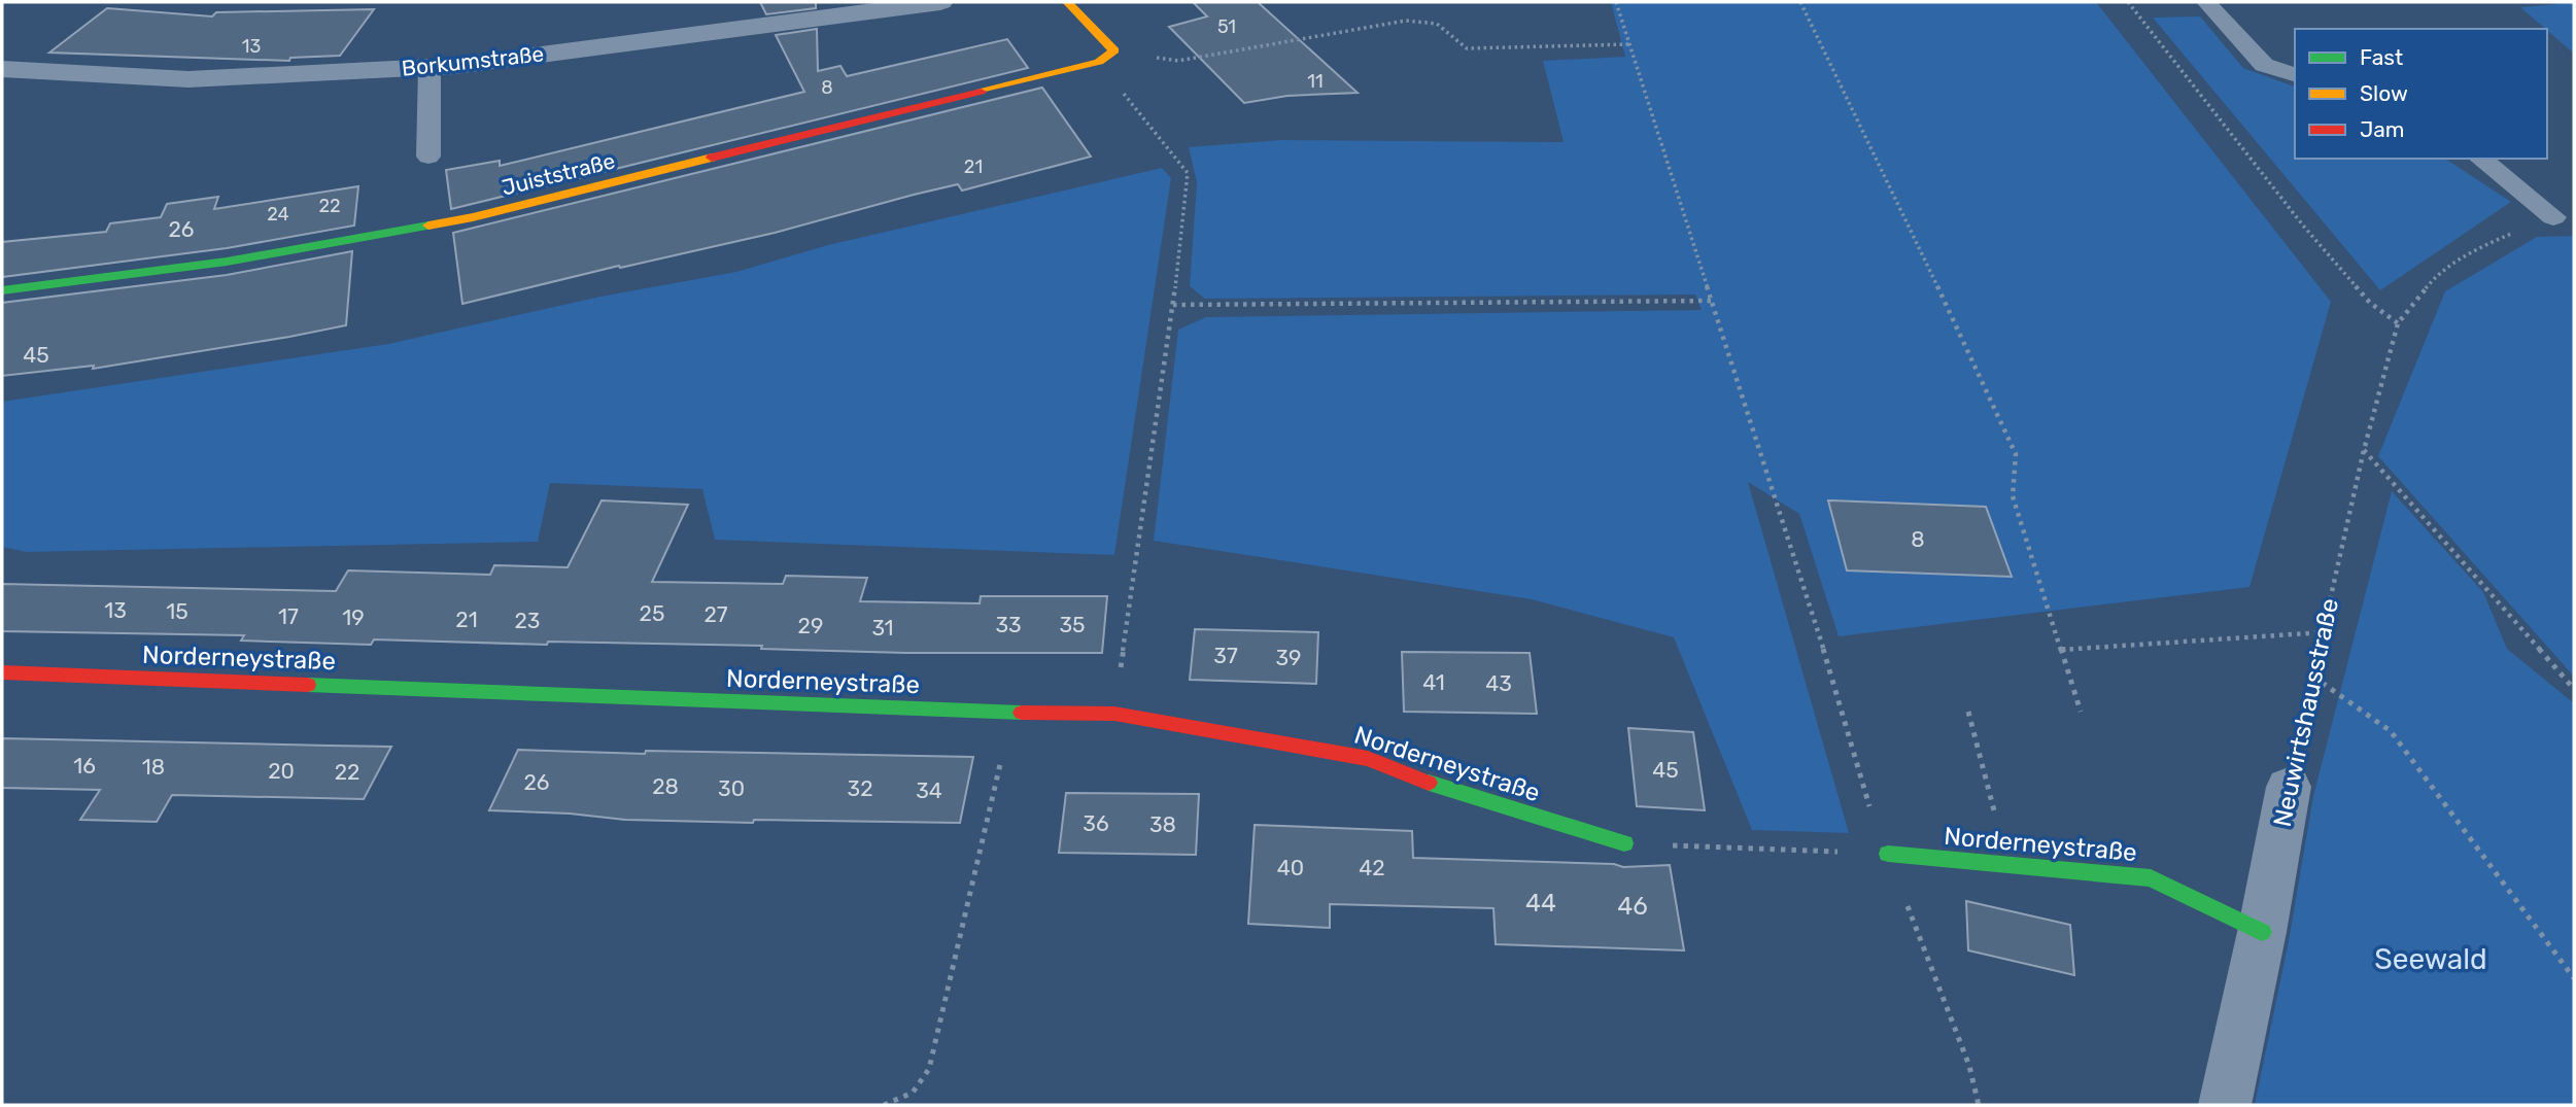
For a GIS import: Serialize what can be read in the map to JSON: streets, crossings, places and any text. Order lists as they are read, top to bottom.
{
  "streets": {
    "street": [
      "Borkumstraße",
      "Juiststraße",
      "Norderneystraße",
      "Neuwirtshausstraße"
    ]
  },
  "crossings": [
    ["Norderneystraße", "Neuwirtshausstraße"]
  ],
  "parks": ["Seewald"],
  "house_numbers": [
    "51",
    "13",
    "11",
    "8",
    "21",
    "22",
    "24",
    "26",
    "45",
    "8",
    "13",
    "15",
    "25",
    "27",
    "17",
    "19",
    "21",
    "23",
    "33",
    "35",
    "29",
    "31",
    "37",
    "39",
    "41",
    "43",
    "16",
    "18",
    "45",
    "20",
    "22",
    "26",
    "28",
    "30",
    "32",
    "34",
    "36",
    "38",
    "40",
    "42",
    "44",
    "46"
  ],
  "legend": ["Fast", "Slow", "Jam"]
}
